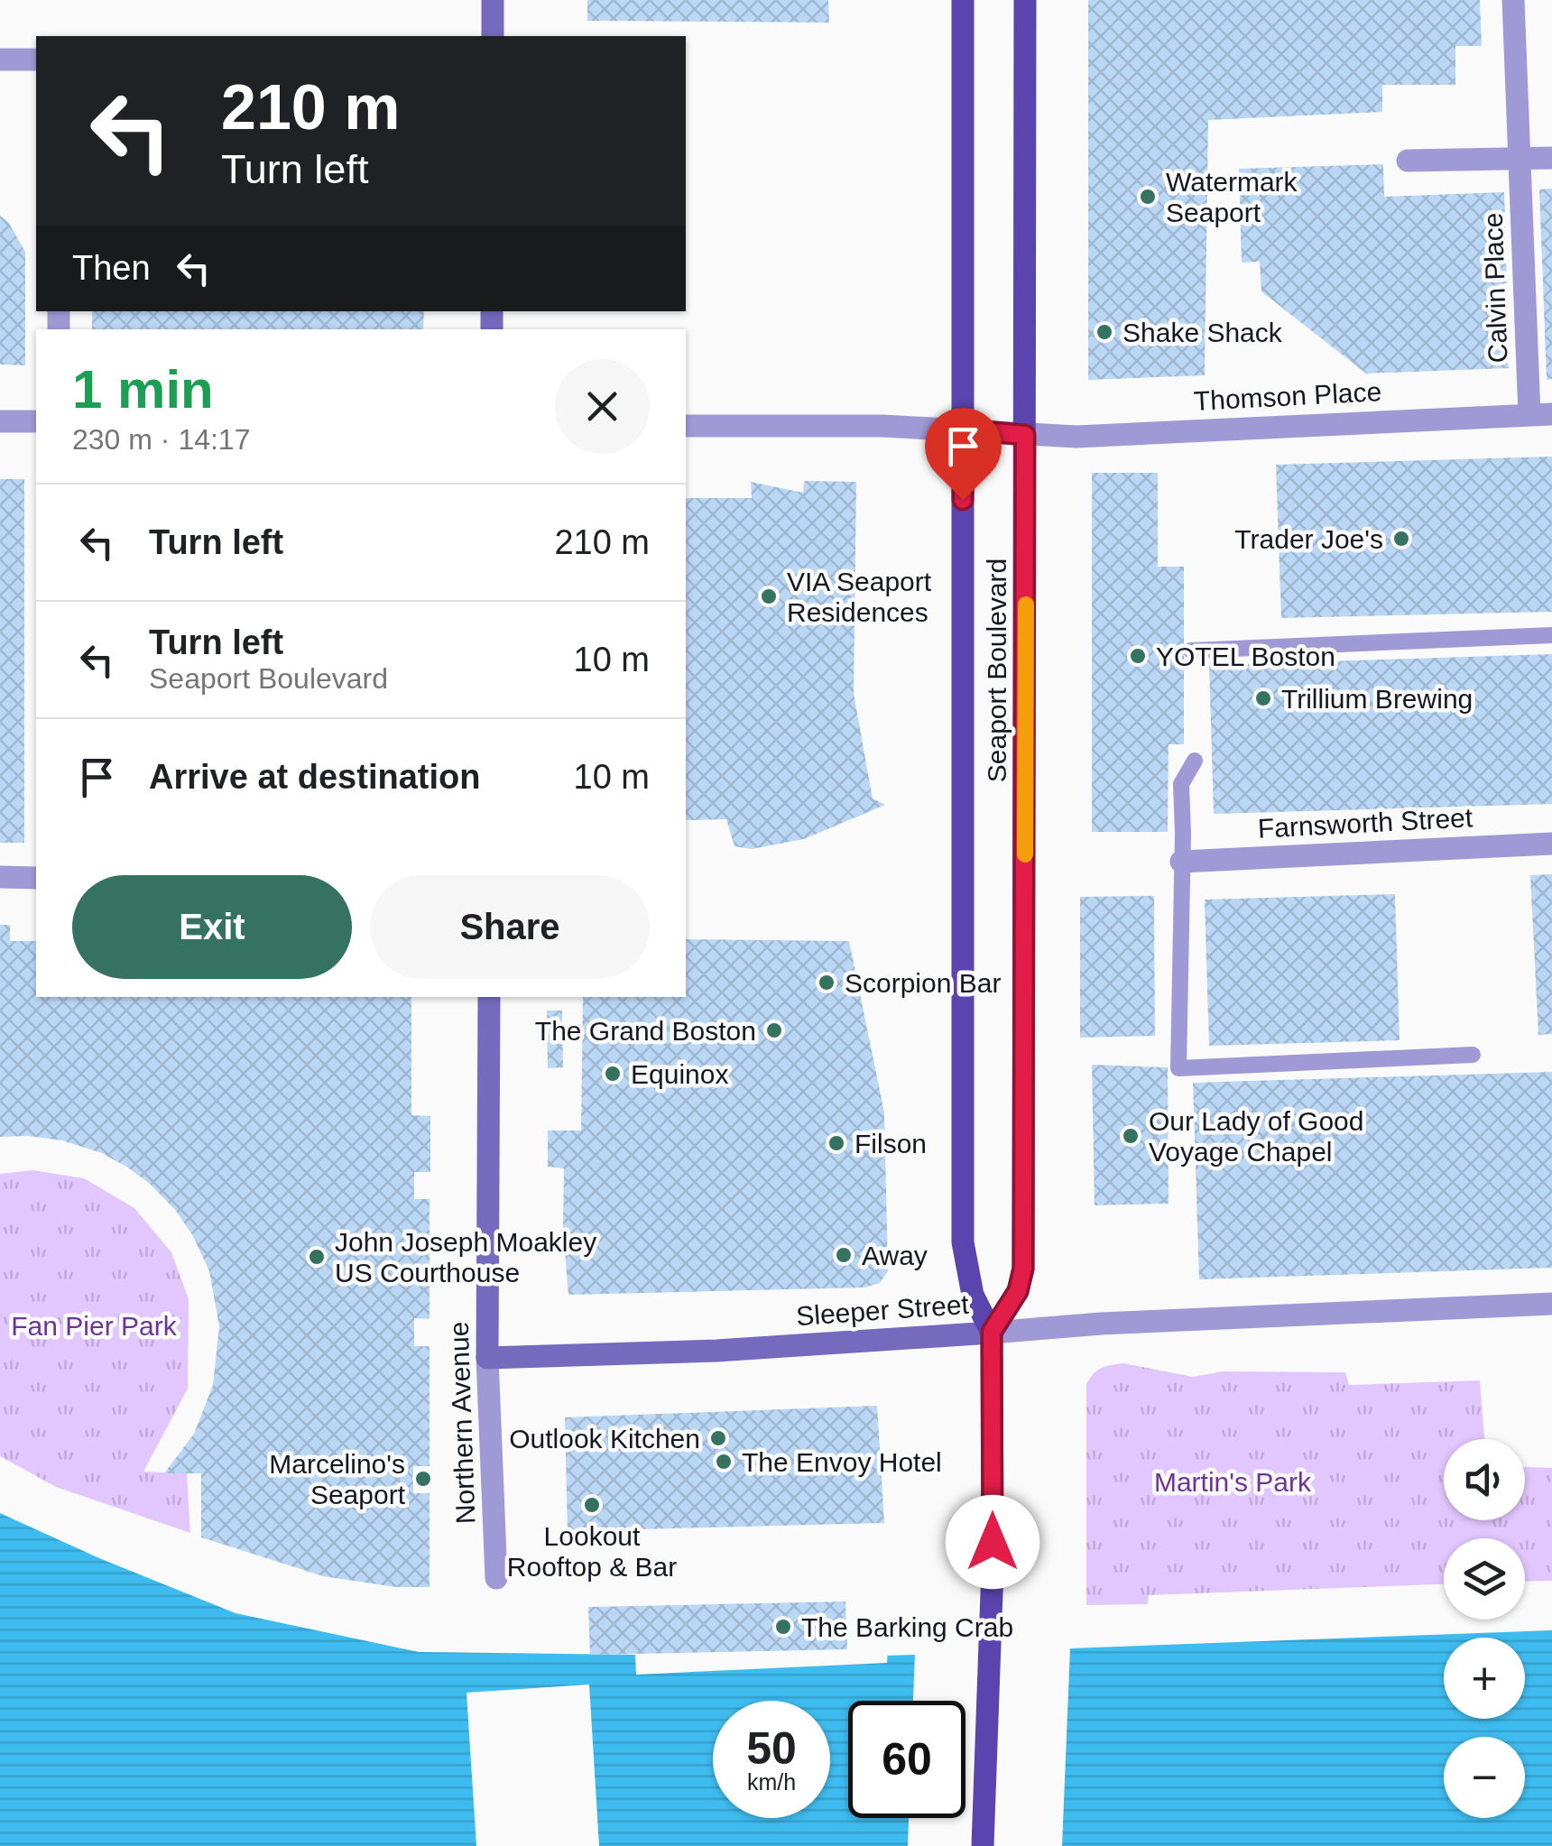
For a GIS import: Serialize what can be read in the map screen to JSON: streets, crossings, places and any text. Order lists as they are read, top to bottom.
{
  "streets": {
    "main road": ["Seaport Boulevard"],
    "street": [
      "Calvin Place",
      "Thomson Place",
      "Farnsworth Street",
      "Sleeper Street",
      "Northern Avenue"
    ]
  },
  "crossings": [
    ["Calvin Place", "Thomson Place"],
    ["Thomson Place", "Seaport Boulevard"],
    ["Seaport Boulevard", "Sleeper Street"],
    ["Sleeper Street", "Northern Avenue"]
  ],
  "parks": ["Fan Pier Park", "Martin's Park"],
  "places": [
    "Watermark Seaport",
    "Shake Shack",
    "Trader Joe's",
    "VIA Seaport Residences",
    "YOTEL Boston",
    "Trillium Brewing",
    "Scorpion Bar",
    "The Grand Boston",
    "Equinox",
    "Our Lady of Good Voyage Chapel",
    "Filson",
    "Away",
    "John Joseph Moakley US Courthouse",
    "Outlook Kitchen",
    "The Envoy Hotel",
    "Marcelino's Seaport",
    "Lookout Rooftop & Bar",
    "The Barking Crab"
  ],
  "page": {
    "turn": ["210 m", "Turn left"],
    "then": "Then",
    "heading": ["1 min", "230 m · 14:17"],
    "list": [
      {
        "name": "Turn left",
        "value": "210 m"
      },
      {
        "name": "Turn left",
        "note": "Seaport Boulevard",
        "value": "10 m"
      },
      {
        "name": "Arrive at destination",
        "value": "10 m"
      }
    ],
    "buttons": ["Exit", "Share"],
    "map_buttons": ["+", "−"],
    "speed": "50 km/h",
    "limit": "60"
  }
}
